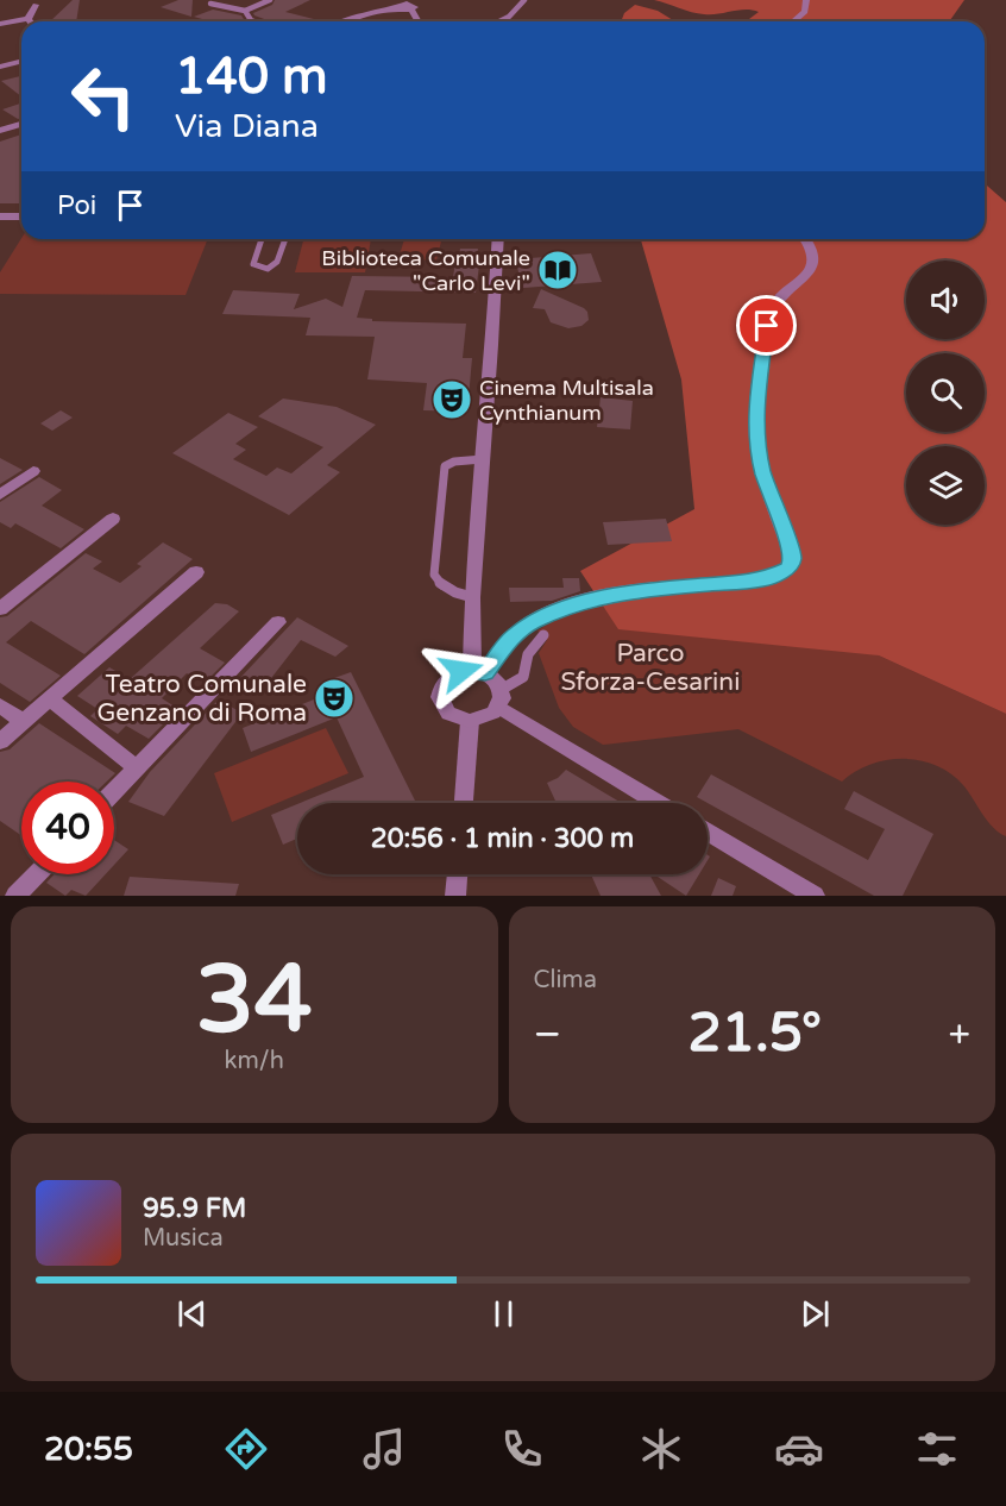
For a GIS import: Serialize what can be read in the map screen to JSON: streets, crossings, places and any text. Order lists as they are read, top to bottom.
{
  "parks": ["Parco Sforza-Cesarini"],
  "places": {
    "library": ["Biblioteca Comunale \"Carlo Levi\""],
    "theatre": ["Cinema Multisala Cynthianum", "Teatro Comunale Genzano di Roma"]
  },
  "page": {
    "turn": ["140 m", "Via Diana"],
    "then": "Poi",
    "limit": "40",
    "trip": "20:56 · 1 min · 300 m",
    "tile": [
      ["34", "km/h"],
      "Clima"
    ],
    "heat": ["−", "21.5°", "+"],
    "song": ["95.9 FM", "Musica"],
    "tabs": "20:55"
  }
}
